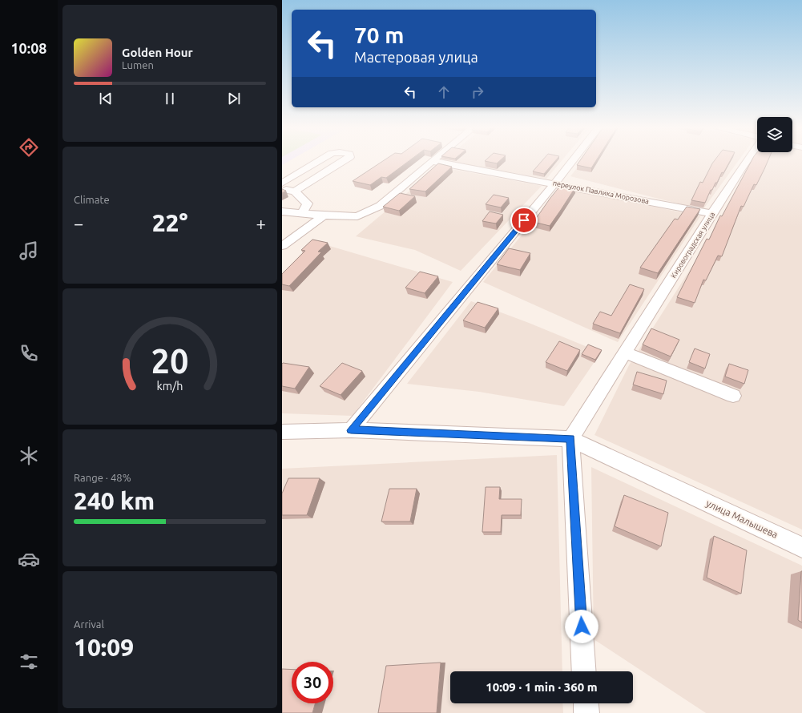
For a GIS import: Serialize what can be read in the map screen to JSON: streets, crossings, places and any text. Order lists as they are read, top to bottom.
{
  "streets": {
    "street": ["переулок Павлика Морозова", "Кировоградская улица", "улица Малышева"]
  },
  "crossings": [
    ["переулок Павлика Морозова", "Кировоградская улица"],
    ["Кировоградская улица", "улица Малышева"]
  ],
  "page": {
    "tabs": "10:08",
    "turn": ["70 m", "Мастеровая улица"],
    "song": ["Golden Hour", "Lumen"],
    "tile": [
      "Climate",
      ["Range · 48%", "240 km"],
      ["Arrival", "10:09"]
    ],
    "heat": ["−", "22°", "+"],
    "limit": "30",
    "trip": "10:09 · 1 min · 360 m",
    "gauge": ["20", "km/h"]
  }
}
